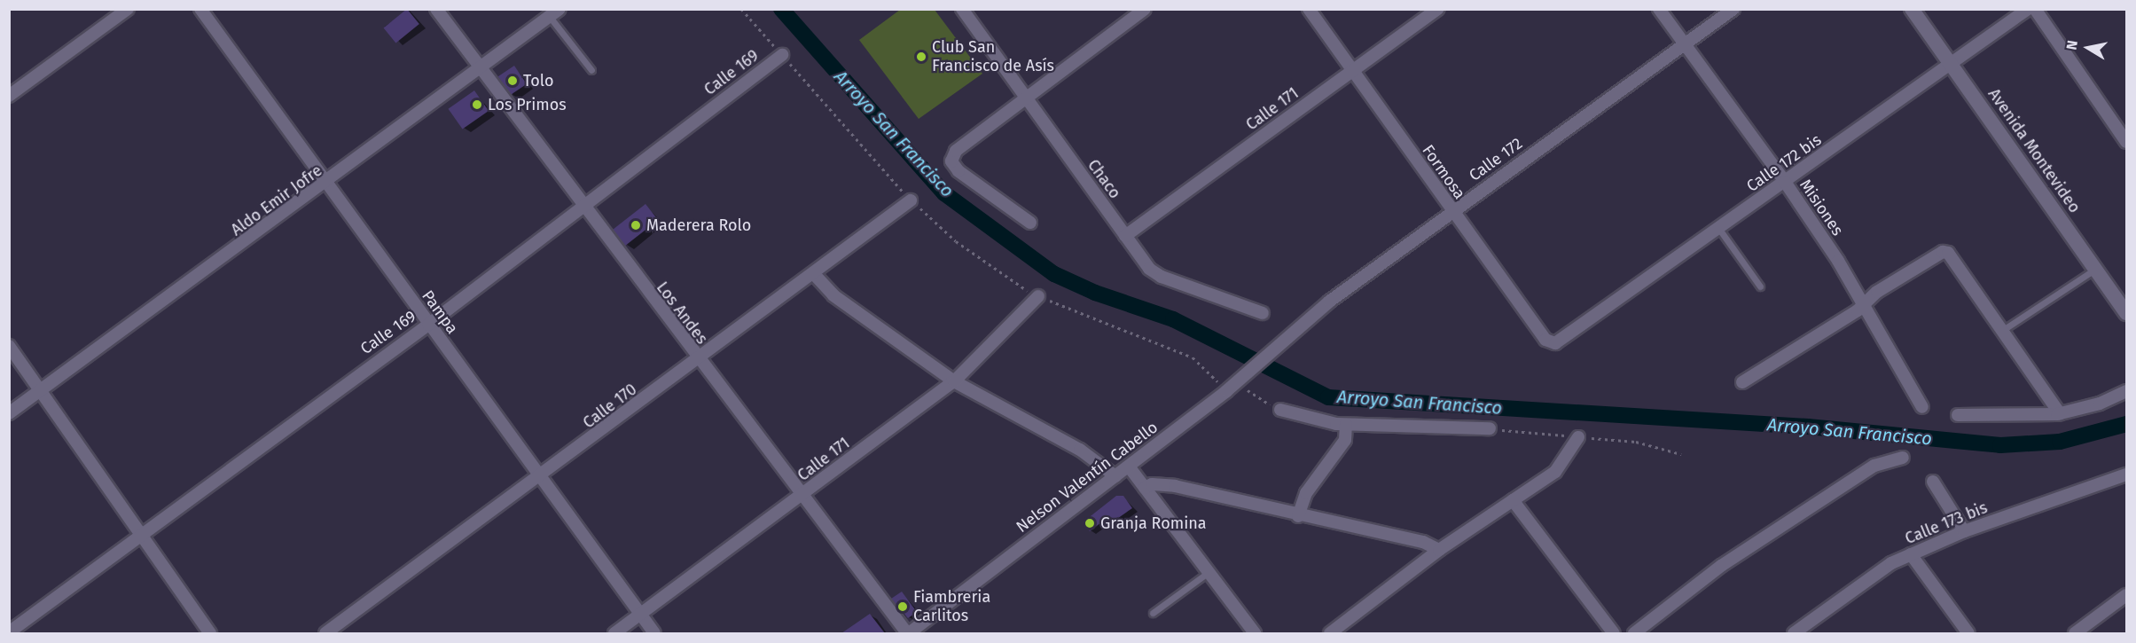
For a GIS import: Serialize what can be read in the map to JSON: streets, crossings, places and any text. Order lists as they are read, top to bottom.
{
  "streets": {
    "street": [
      "Calle 169",
      "Calle 171",
      "Avenida Montevideo",
      "Calle 172",
      "Calle 172 bis",
      "Formosa",
      "Chaco",
      "Aldo Emir Jofre",
      "Misiones",
      "Pampa",
      "Los Andes",
      "Calle 170",
      "Nelson Valentín Cabello",
      "Calle 173 bis"
    ]
  },
  "crossings": [
    ["Calle 169", "Pampa"],
    ["Calle 169", "Los Andes"],
    ["Calle 171", "Formosa"],
    ["Calle 171", "Chaco"],
    ["Calle 171", "Pampa"],
    ["Calle 171", "Los Andes"],
    ["Avenida Montevideo", "Calle 172 bis"],
    ["Calle 172", "Formosa"],
    ["Calle 172", "Misiones"],
    ["Calle 172", "Nelson Valentín Cabello"],
    ["Calle 172 bis", "Formosa"],
    ["Calle 172 bis", "Misiones"],
    ["Aldo Emir Jofre", "Pampa"],
    ["Aldo Emir Jofre", "Los Andes"],
    ["Pampa", "Calle 170"],
    ["Los Andes", "Calle 170"],
    ["Los Andes", "Nelson Valentín Cabello"]
  ],
  "water": ["Arroyo San Francisco"],
  "places": [
    "Club San Francisco de Asís",
    "Tolo",
    "Los Primos",
    "Maderera Rolo",
    "Granja Romina",
    "Fiambreria Carlitos"
  ],
  "north": "left"
}
